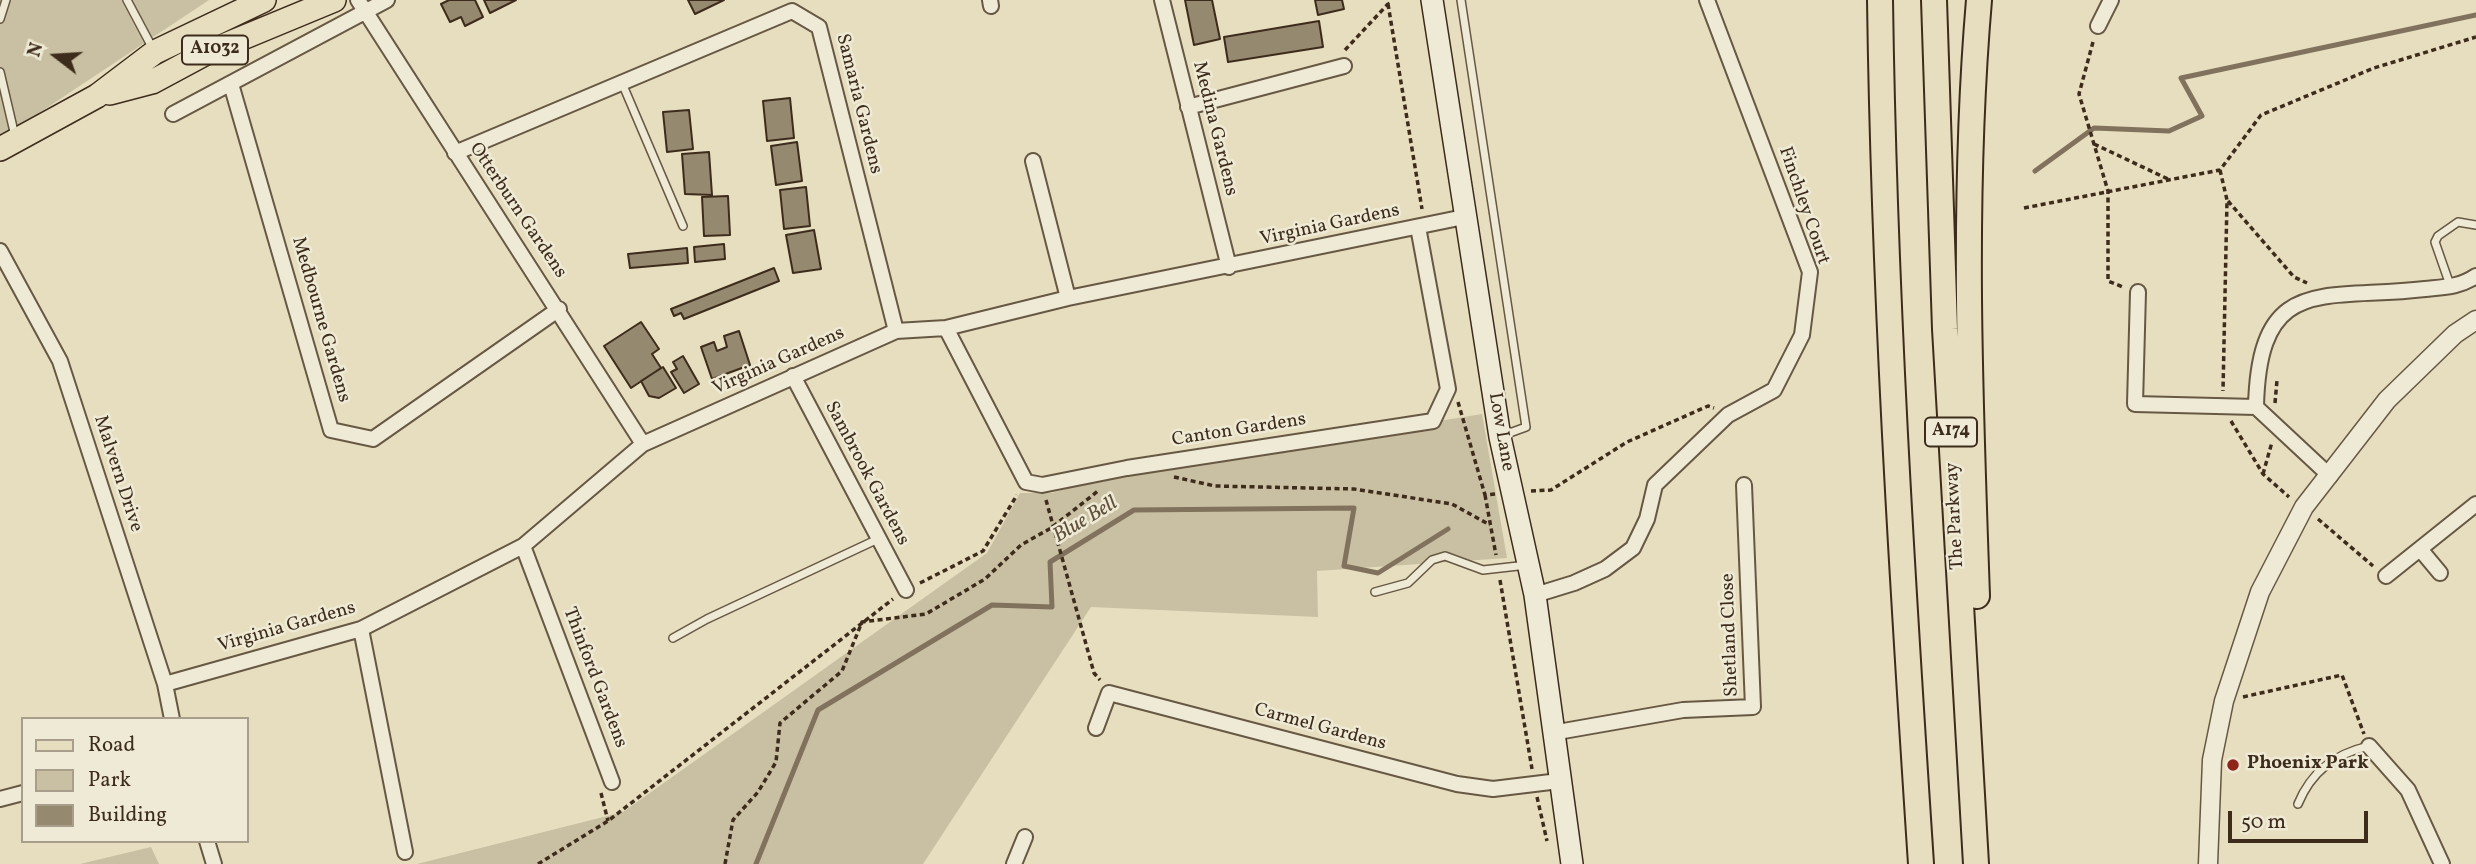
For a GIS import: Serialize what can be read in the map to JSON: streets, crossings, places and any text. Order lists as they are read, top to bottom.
{
  "streets": {
    "highway": ["A174", "The Parkway"],
    "main road": ["A1032", "Low Lane"],
    "street": [
      "Samaria Gardens",
      "Medina Gardens",
      "Finchley Court",
      "Otterburn Gardens",
      "Virginia Gardens",
      "Medbourne Gardens",
      "Canton Gardens",
      "Malvern Drive",
      "Sambrook Gardens",
      "Shetland Close",
      "Thinford Gardens",
      "Carmel Gardens"
    ]
  },
  "crossings": [
    ["Samaria Gardens", "Otterburn Gardens"],
    ["Samaria Gardens", "Virginia Gardens"],
    ["Medina Gardens", "Virginia Gardens"],
    ["Finchley Court", "Low Lane"],
    ["Otterburn Gardens", "Virginia Gardens"],
    ["Otterburn Gardens", "Medbourne Gardens"],
    ["Virginia Gardens", "Low Lane"],
    ["Virginia Gardens", "Malvern Drive"],
    ["Virginia Gardens", "Sambrook Gardens"],
    ["Virginia Gardens", "Thinford Gardens"],
    ["Low Lane", "Shetland Close"],
    ["Low Lane", "Carmel Gardens"],
    ["A174", "The Parkway"]
  ],
  "water": ["Blue Bell"],
  "places": ["Phoenix Park"],
  "legend": ["Road", "Park", "Building"],
  "scale_bar": "50 m",
  "north": "left"
}
